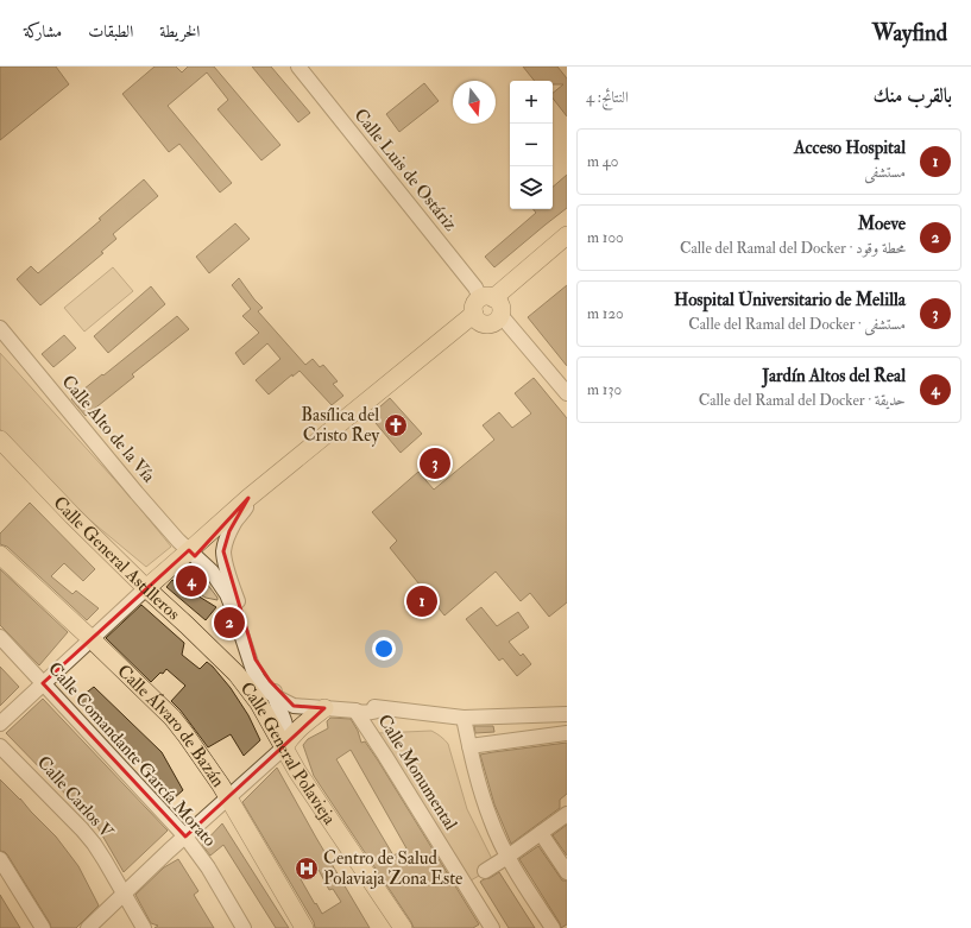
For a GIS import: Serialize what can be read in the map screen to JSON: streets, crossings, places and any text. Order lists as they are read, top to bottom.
{
  "streets": {
    "main road": ["Calle General Astilleros", "Calle Álvaro de Bazán", "Calle General Polavieja"],
    "street": [
      "Calle Luis de Ostáriz",
      "Calle Alto de la Vía",
      "Calle Comandante García Morato",
      "Calle Monumental",
      "Calle Carlos V"
    ]
  },
  "crossings": [
    ["Calle General Astilleros", "Calle General Polavieja"]
  ],
  "places": {
    "church": ["Basílica del Cristo Rey"],
    "hospital": ["Centro de Salud Polaviaja Zona Este"]
  },
  "north": "bottom",
  "page": {
    "header": "Wayfind",
    "nav": ["الخريطة", "الطبقات", "مشاركة"],
    "heading": ["بالقرب منك", "النتائج: 4"],
    "map_buttons": ["+", "−"],
    "list": [
      {
        "mark": "1",
        "name": "Acceso Hospital",
        "note": "مستشفى",
        "value": "40 m"
      },
      {
        "mark": "2",
        "name": "Moeve",
        "note": "محطة وقود · Calle del Ramal del Docker",
        "value": "100 m"
      },
      {
        "mark": "3",
        "name": "Hospital Universitario de Melilla",
        "note": "مستشفى · Calle del Ramal del Docker",
        "value": "120 m"
      },
      {
        "mark": "4",
        "name": "Jardín Altos del Real",
        "note": "حديقة · Calle del Ramal del Docker",
        "value": "130 m"
      }
    ],
    "pins": [
      "3",
      "4",
      "1",
      "2"
    ]
  }
}
